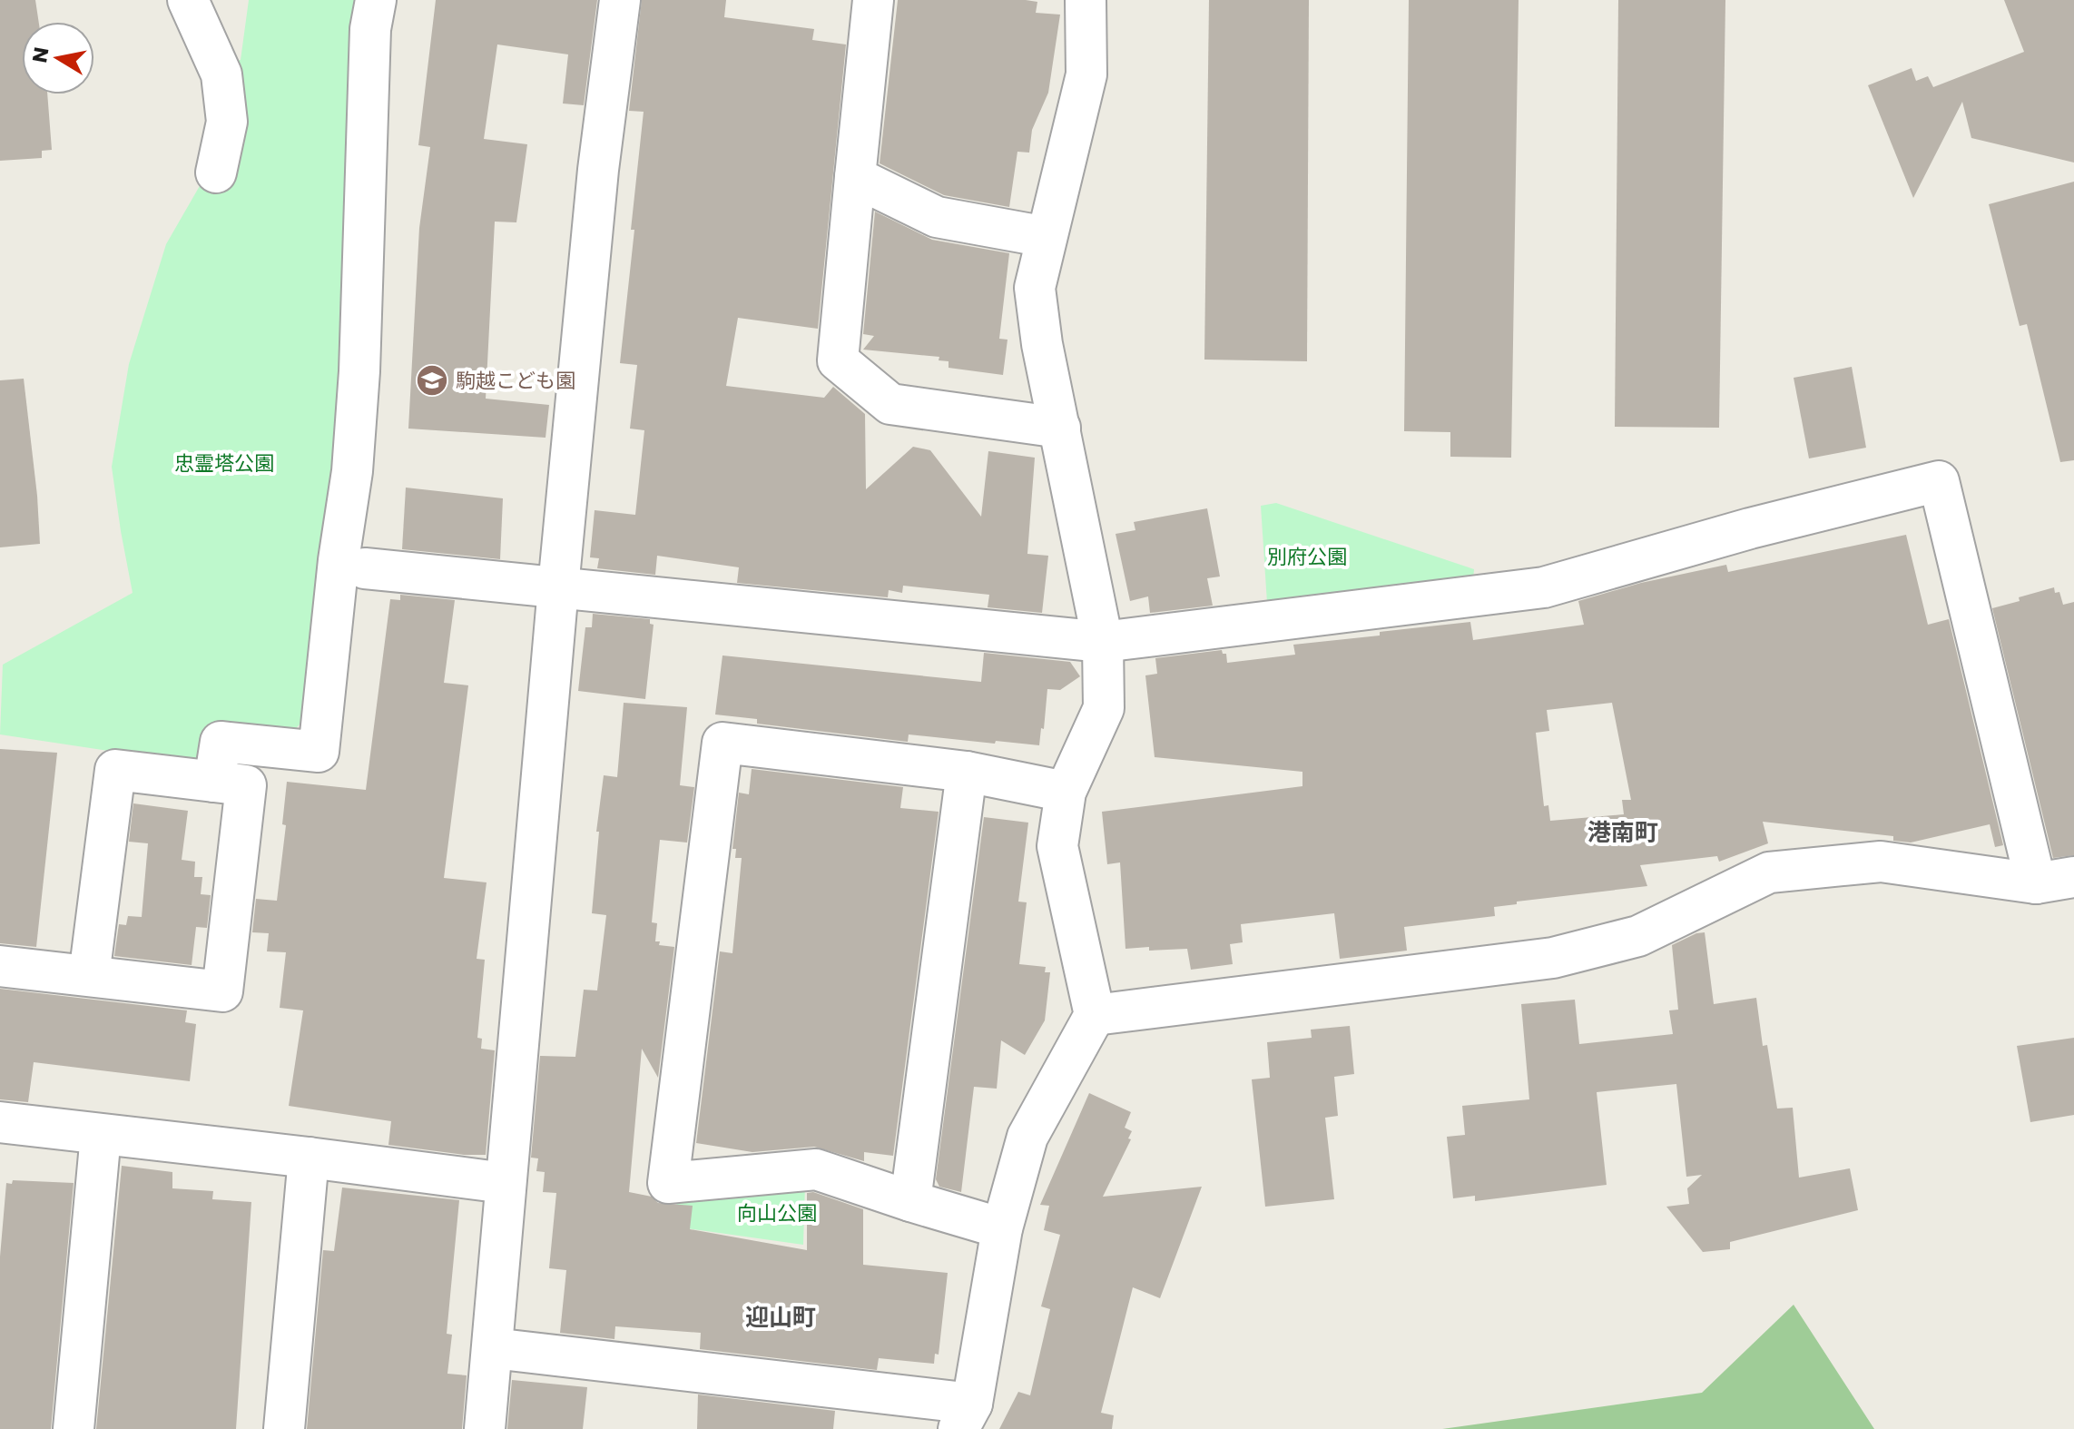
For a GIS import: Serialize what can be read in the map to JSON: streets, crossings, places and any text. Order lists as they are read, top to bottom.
{
  "districts": ["港南町", "迎山町"],
  "parks": ["忠霊塔公園", "別府公園", "向山公園"],
  "places": {
    "school or university": ["駒越こども園"]
  },
  "north": "left"
}
